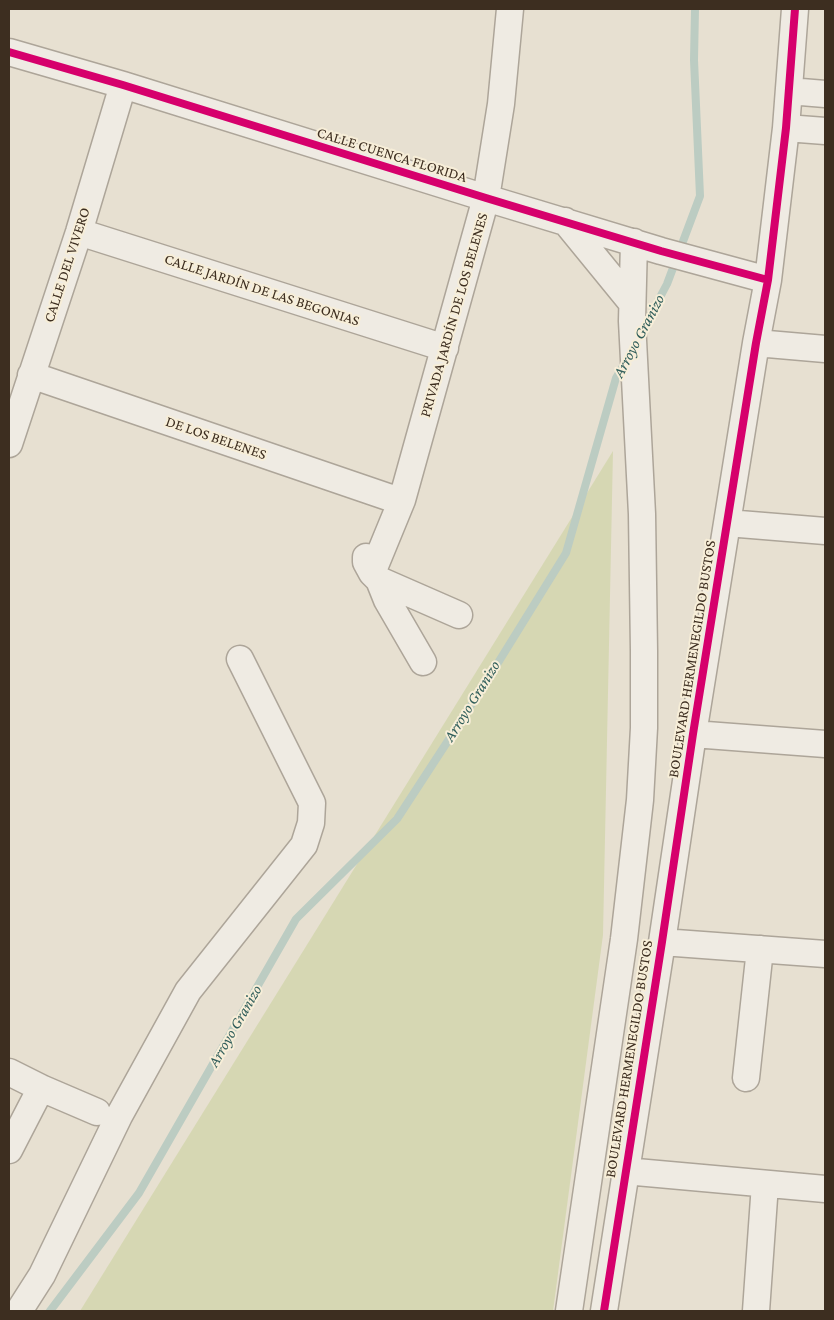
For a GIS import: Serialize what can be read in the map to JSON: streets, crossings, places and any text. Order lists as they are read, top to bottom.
{
  "streets": {
    "street": [
      "CALLE CUENCA FLORIDA",
      "CALLE DEL VIVERO",
      "CALLE JARDÍN DE LAS BEGONIAS",
      "PRIVADA JARDÍN DE LOS BELENES",
      "DE LOS BELENES",
      "BOULEVARD HERMENEGILDO BUSTOS"
    ]
  },
  "crossings": [
    ["CALLE CUENCA FLORIDA", "CALLE DEL VIVERO"],
    ["CALLE CUENCA FLORIDA", "PRIVADA JARDÍN DE LOS BELENES"],
    ["CALLE CUENCA FLORIDA", "BOULEVARD HERMENEGILDO BUSTOS"],
    ["CALLE DEL VIVERO", "CALLE JARDÍN DE LAS BEGONIAS"],
    ["CALLE DEL VIVERO", "DE LOS BELENES"],
    ["CALLE JARDÍN DE LAS BEGONIAS", "PRIVADA JARDÍN DE LOS BELENES"],
    ["PRIVADA JARDÍN DE LOS BELENES", "DE LOS BELENES"]
  ],
  "water": ["Arroyo Granizo"]
}
